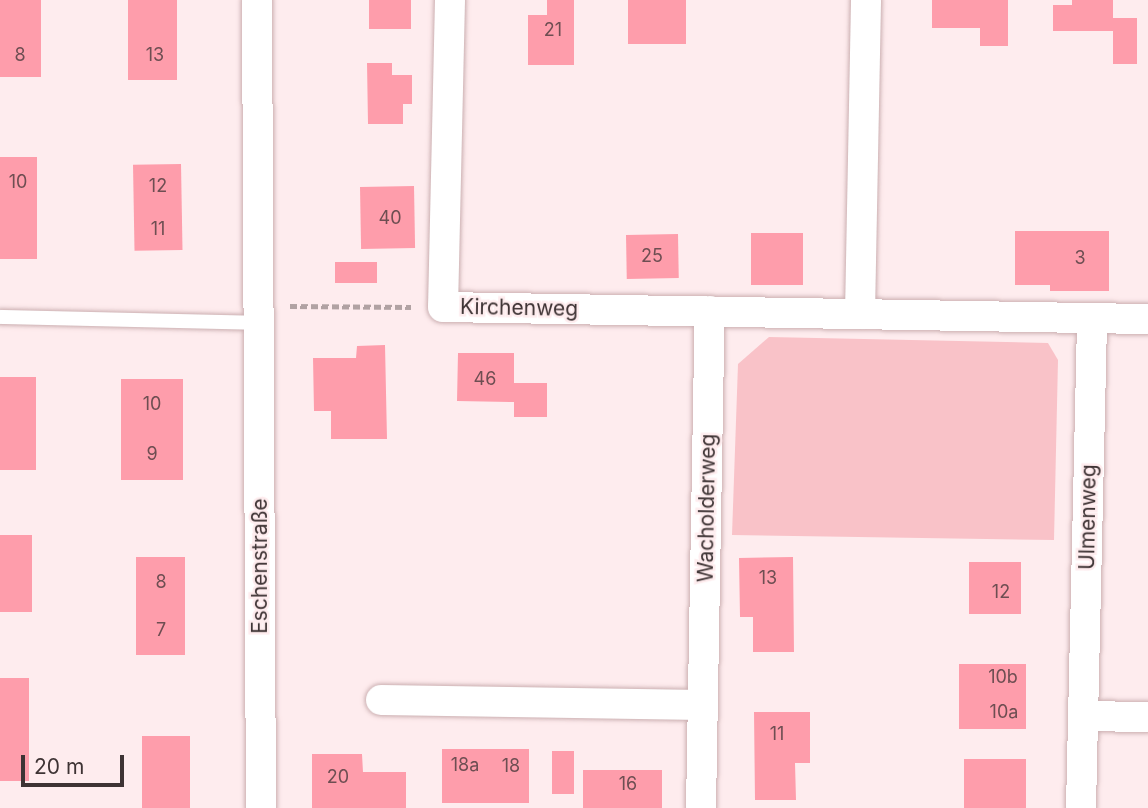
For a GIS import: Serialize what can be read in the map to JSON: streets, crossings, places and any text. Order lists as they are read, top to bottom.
{
  "streets": {
    "street": [
      "Kirchenweg",
      "Wacholderweg",
      "Ulmenweg",
      "Eschenstraße"
    ]
  },
  "crossings": [
    ["Kirchenweg", "Wacholderweg"],
    ["Kirchenweg", "Ulmenweg"]
  ],
  "house_numbers": [
    "21",
    "8",
    "13",
    "10",
    "12",
    "40",
    "11",
    "25",
    "3",
    "46",
    "10",
    "9",
    "13",
    "8",
    "12",
    "7",
    "10b",
    "10a",
    "11",
    "18a",
    "18",
    "20",
    "16"
  ],
  "scale_bar": "20 m"
}
